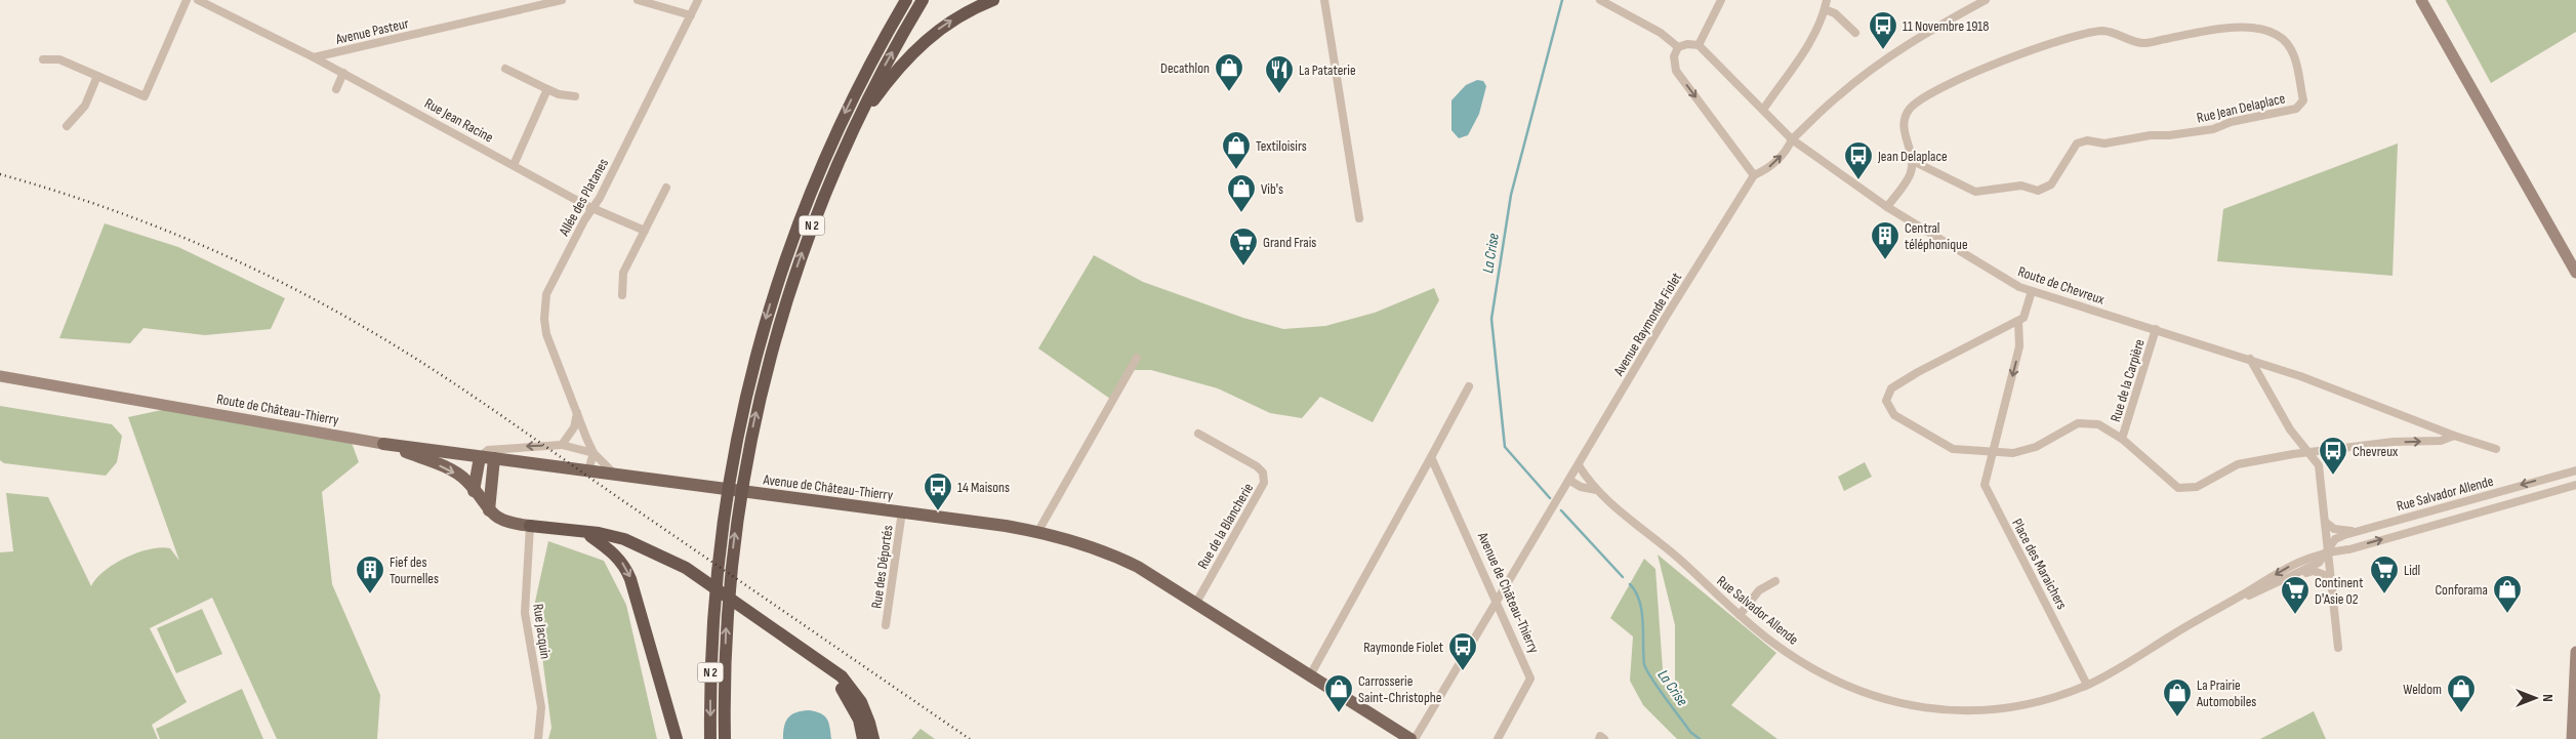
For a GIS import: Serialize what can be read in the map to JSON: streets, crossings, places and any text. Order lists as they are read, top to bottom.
{
  "streets": {
    "highway": ["N 2"],
    "main road": ["Route de Château-Thierry", "Avenue de Château-Thierry"],
    "street": [
      "Avenue Pasteur",
      "Rue Jean Delaplace",
      "Rue Jean Racine",
      "Allée des Platanes",
      "Route de Chevreux",
      "Avenue Raymonde Fiolet",
      "Rue de la Carpière",
      "Rue Salvador Allende",
      "Rue de la Blancherie",
      "Place des Maraichers",
      "Rue des Déportés",
      "Rue Jacquin"
    ]
  },
  "crossings": [
    ["Avenue Pasteur", "Rue Jean Racine"],
    ["Rue Jean Racine", "Allée des Platanes"],
    ["Route de Chevreux", "Avenue Raymonde Fiolet"],
    ["Route de Chevreux", "Rue de la Carpière"],
    ["Avenue Raymonde Fiolet", "Avenue de Château-Thierry"],
    ["Avenue Raymonde Fiolet", "Rue Salvador Allende"],
    ["Route de Château-Thierry", "Avenue de Château-Thierry"],
    ["Avenue de Château-Thierry", "Rue de la Blancherie"],
    ["Avenue de Château-Thierry", "Rue des Déportés"],
    ["Rue Salvador Allende", "Place des Maraichers"]
  ],
  "water": ["La Crise"],
  "places": {
    "bus stop": [
      "11 Novembre 1918",
      "Jean Delaplace",
      "Chevreux",
      "14 Maisons",
      "Raymonde Fiolet"
    ],
    "shop": [
      "Decathlon",
      "Textiloisirs",
      "Vib's",
      "Conforama",
      "Carrosserie Saint-Christophe",
      "Weldom",
      "La Prairie Automobiles"
    ],
    "restaurant": ["La Pataterie"],
    "building": ["Central téléphonique", "Fief des Tournelles"],
    "supermarket": ["Grand Frais", "Lidl", "Continent D'Asie 02"]
  },
  "north": "right"
}
